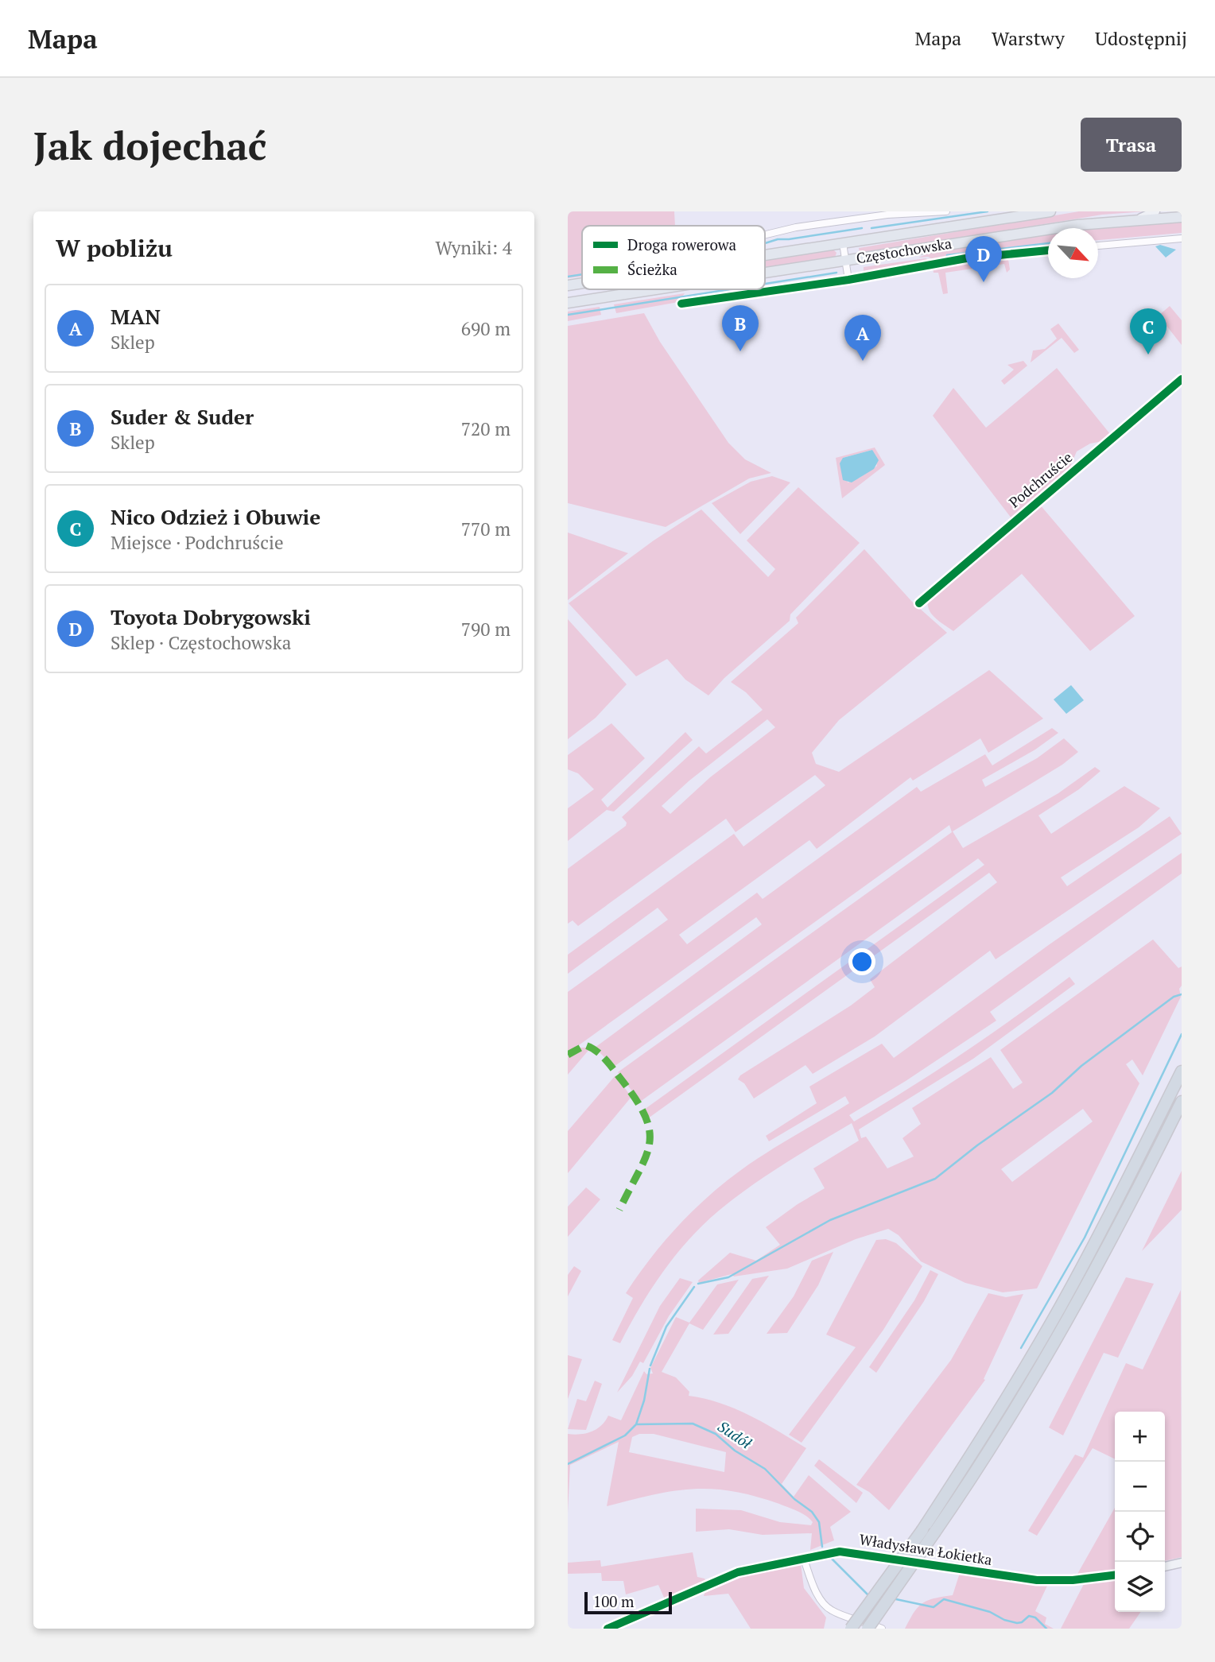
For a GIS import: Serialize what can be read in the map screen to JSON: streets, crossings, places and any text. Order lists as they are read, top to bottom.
{
  "streets": {
    "main road": ["Częstochowska"],
    "street": ["Podchruście", "Władysława Łokietka"]
  },
  "water": ["Sudół"],
  "legend": ["Droga rowerowa", "Ścieżka"],
  "scale_bar": "100 m",
  "north": "bottom right",
  "page": {
    "header": "Mapa",
    "nav": ["Mapa", "Warstwy", "Udostępnij"],
    "buttons": "Trasa",
    "title": "Jak dojechać",
    "heading": ["W pobliżu", "Wyniki: 4"],
    "pins": [
      "D",
      "B",
      "C",
      "A"
    ],
    "list": [
      {
        "mark": "A",
        "name": "MAN",
        "note": "Sklep",
        "value": "690 m"
      },
      {
        "mark": "B",
        "name": "Suder & Suder",
        "note": "Sklep",
        "value": "720 m"
      },
      {
        "mark": "C",
        "name": "Nico Odzież i Obuwie",
        "note": "Miejsce · Podchruście",
        "value": "770 m"
      },
      {
        "mark": "D",
        "name": "Toyota Dobrygowski",
        "note": "Sklep · Częstochowska",
        "value": "790 m"
      }
    ],
    "map_buttons": ["+", "−"],
    "scale": "100 m"
  }
}
